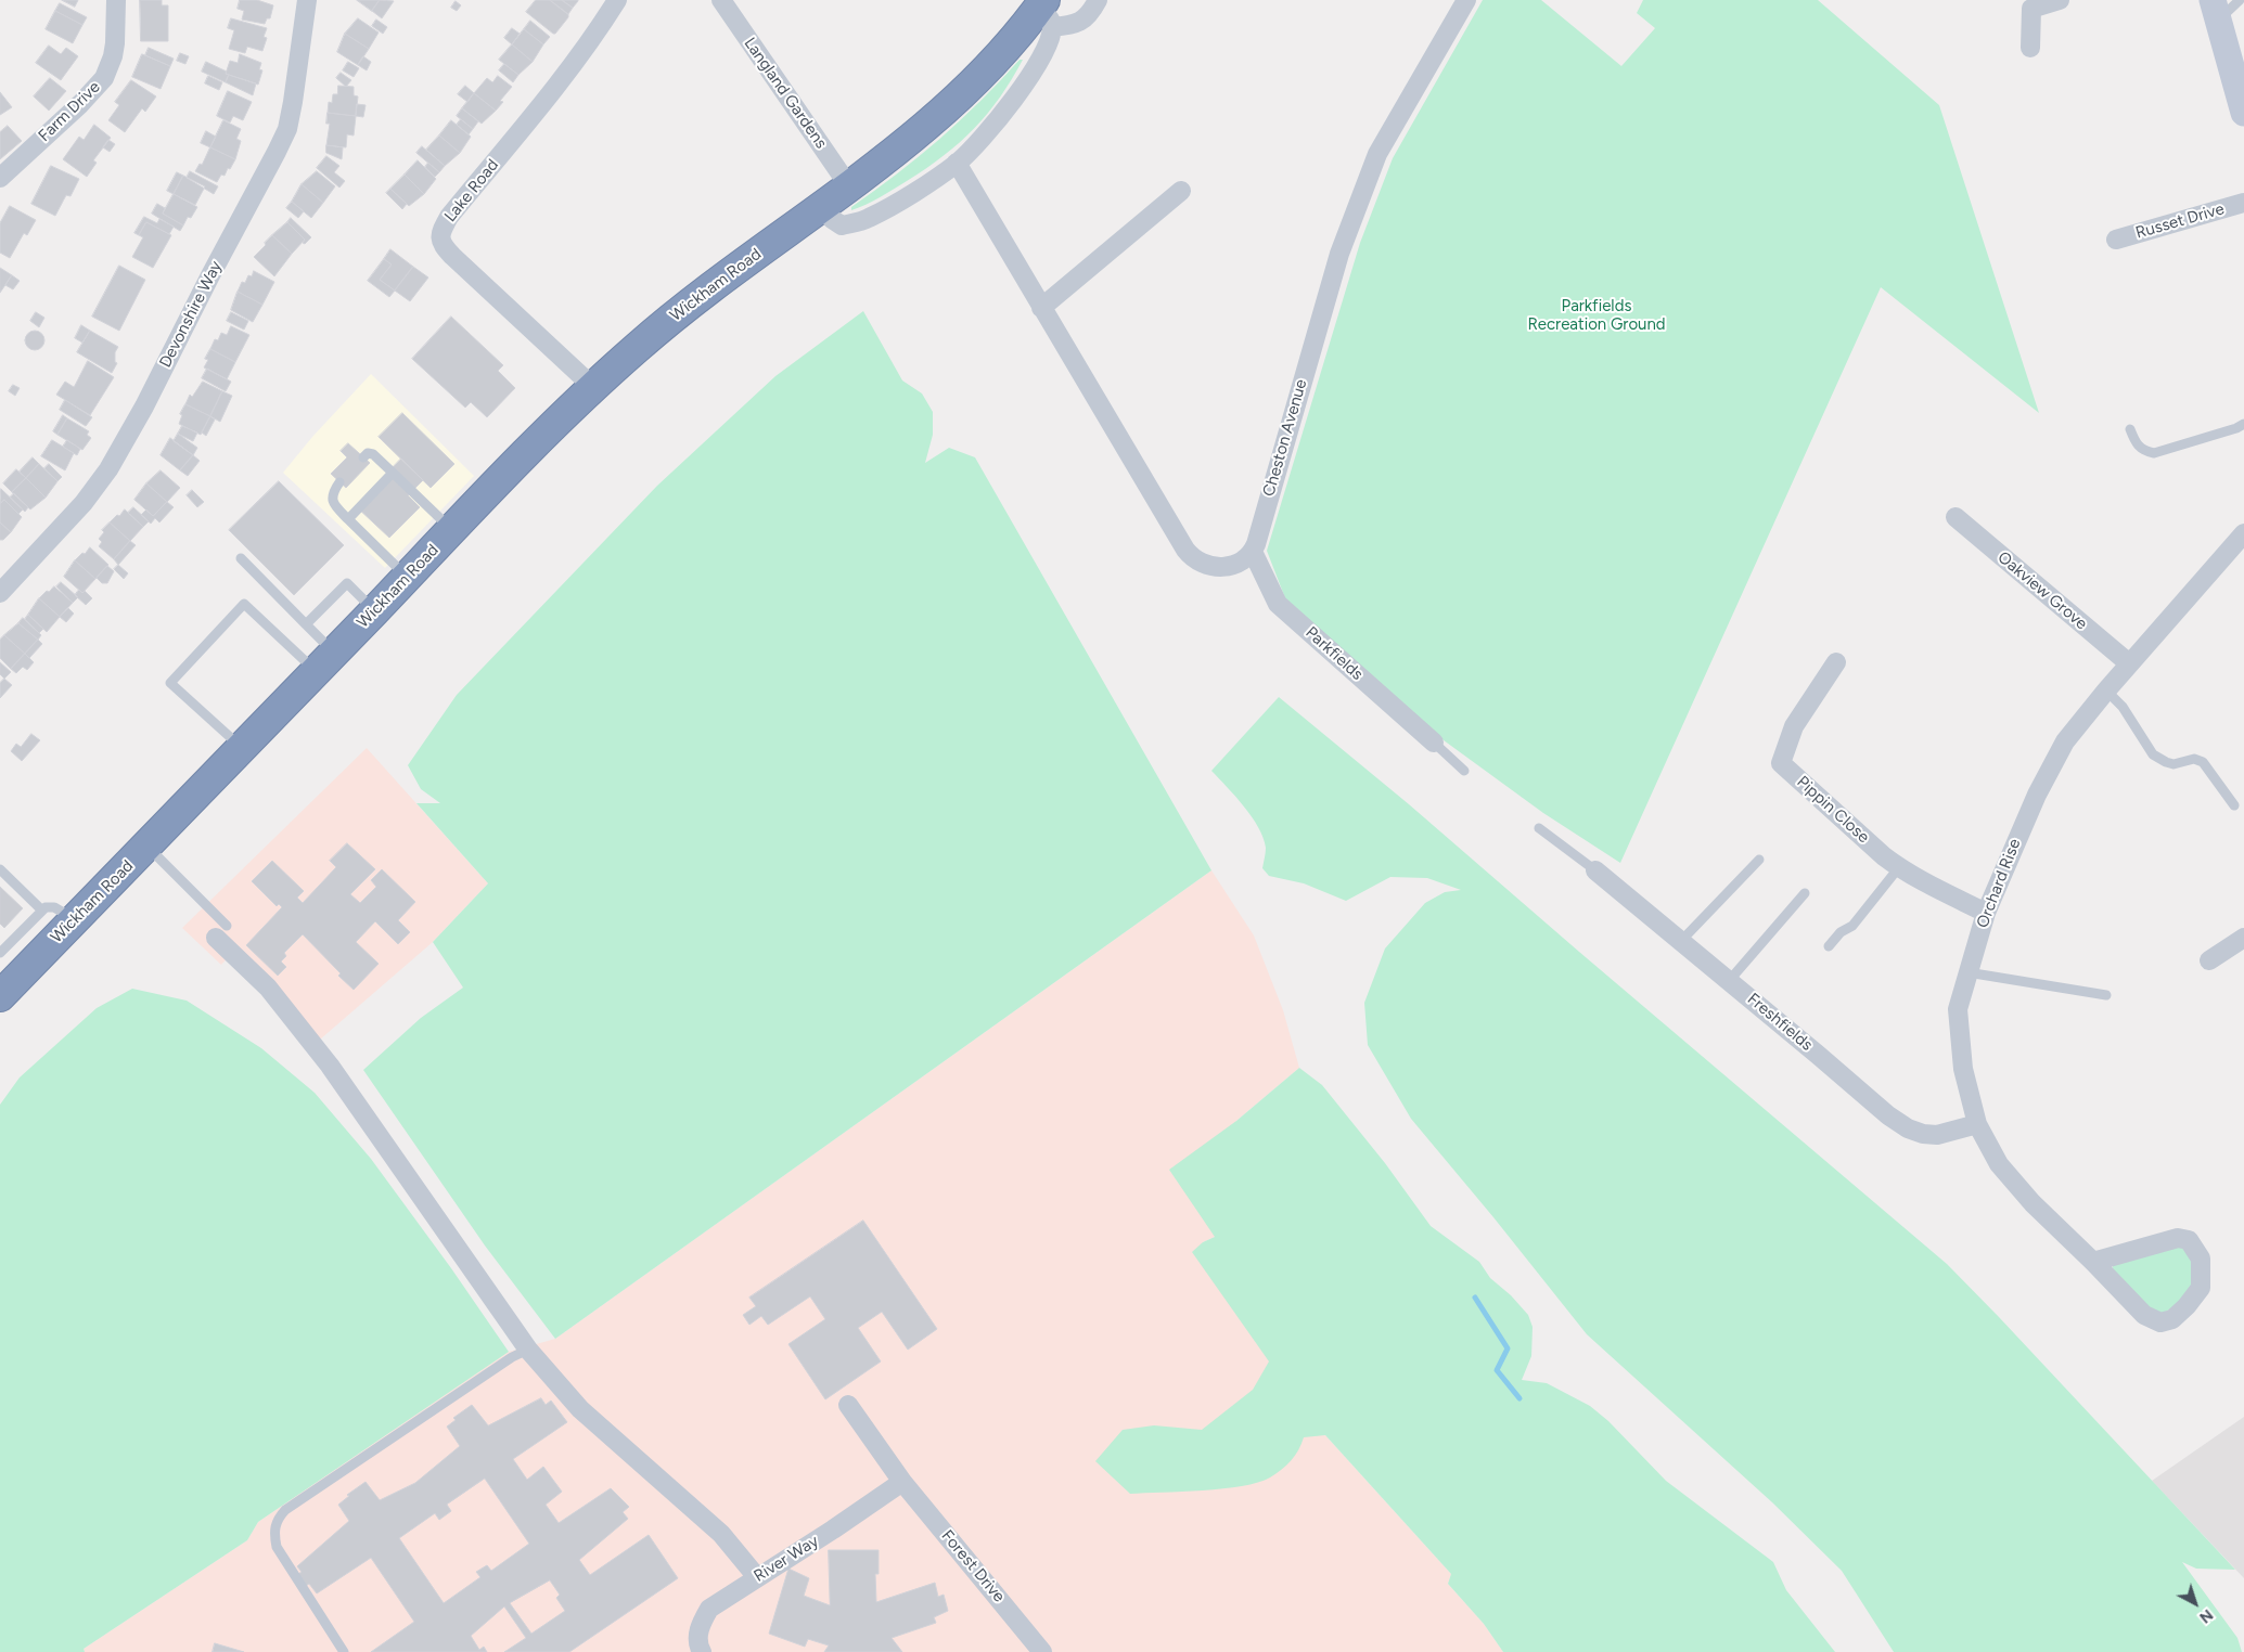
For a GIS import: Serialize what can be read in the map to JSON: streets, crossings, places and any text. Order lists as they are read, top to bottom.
{
  "streets": {
    "highway": ["Wickham Road"],
    "street": [
      "Langland Gardens",
      "Farm Drive",
      "Lake Road",
      "Russet Drive",
      "Devonshire Way",
      "Cheston Avenue",
      "Oakview Grove",
      "Parkfields",
      "Pippin Close",
      "Orchard Rise",
      "Freshfields",
      "River Way",
      "Forest Drive"
    ]
  },
  "crossings": [
    ["Langland Gardens", "Wickham Road"],
    ["Lake Road", "Wickham Road"],
    ["Cheston Avenue", "Parkfields"],
    ["Oakview Grove", "Orchard Rise"],
    ["Pippin Close", "Orchard Rise"],
    ["Orchard Rise", "Freshfields"],
    ["River Way", "Forest Drive"]
  ],
  "parks": ["Parkfields Recreation Ground"],
  "north": "bottom right"
}
